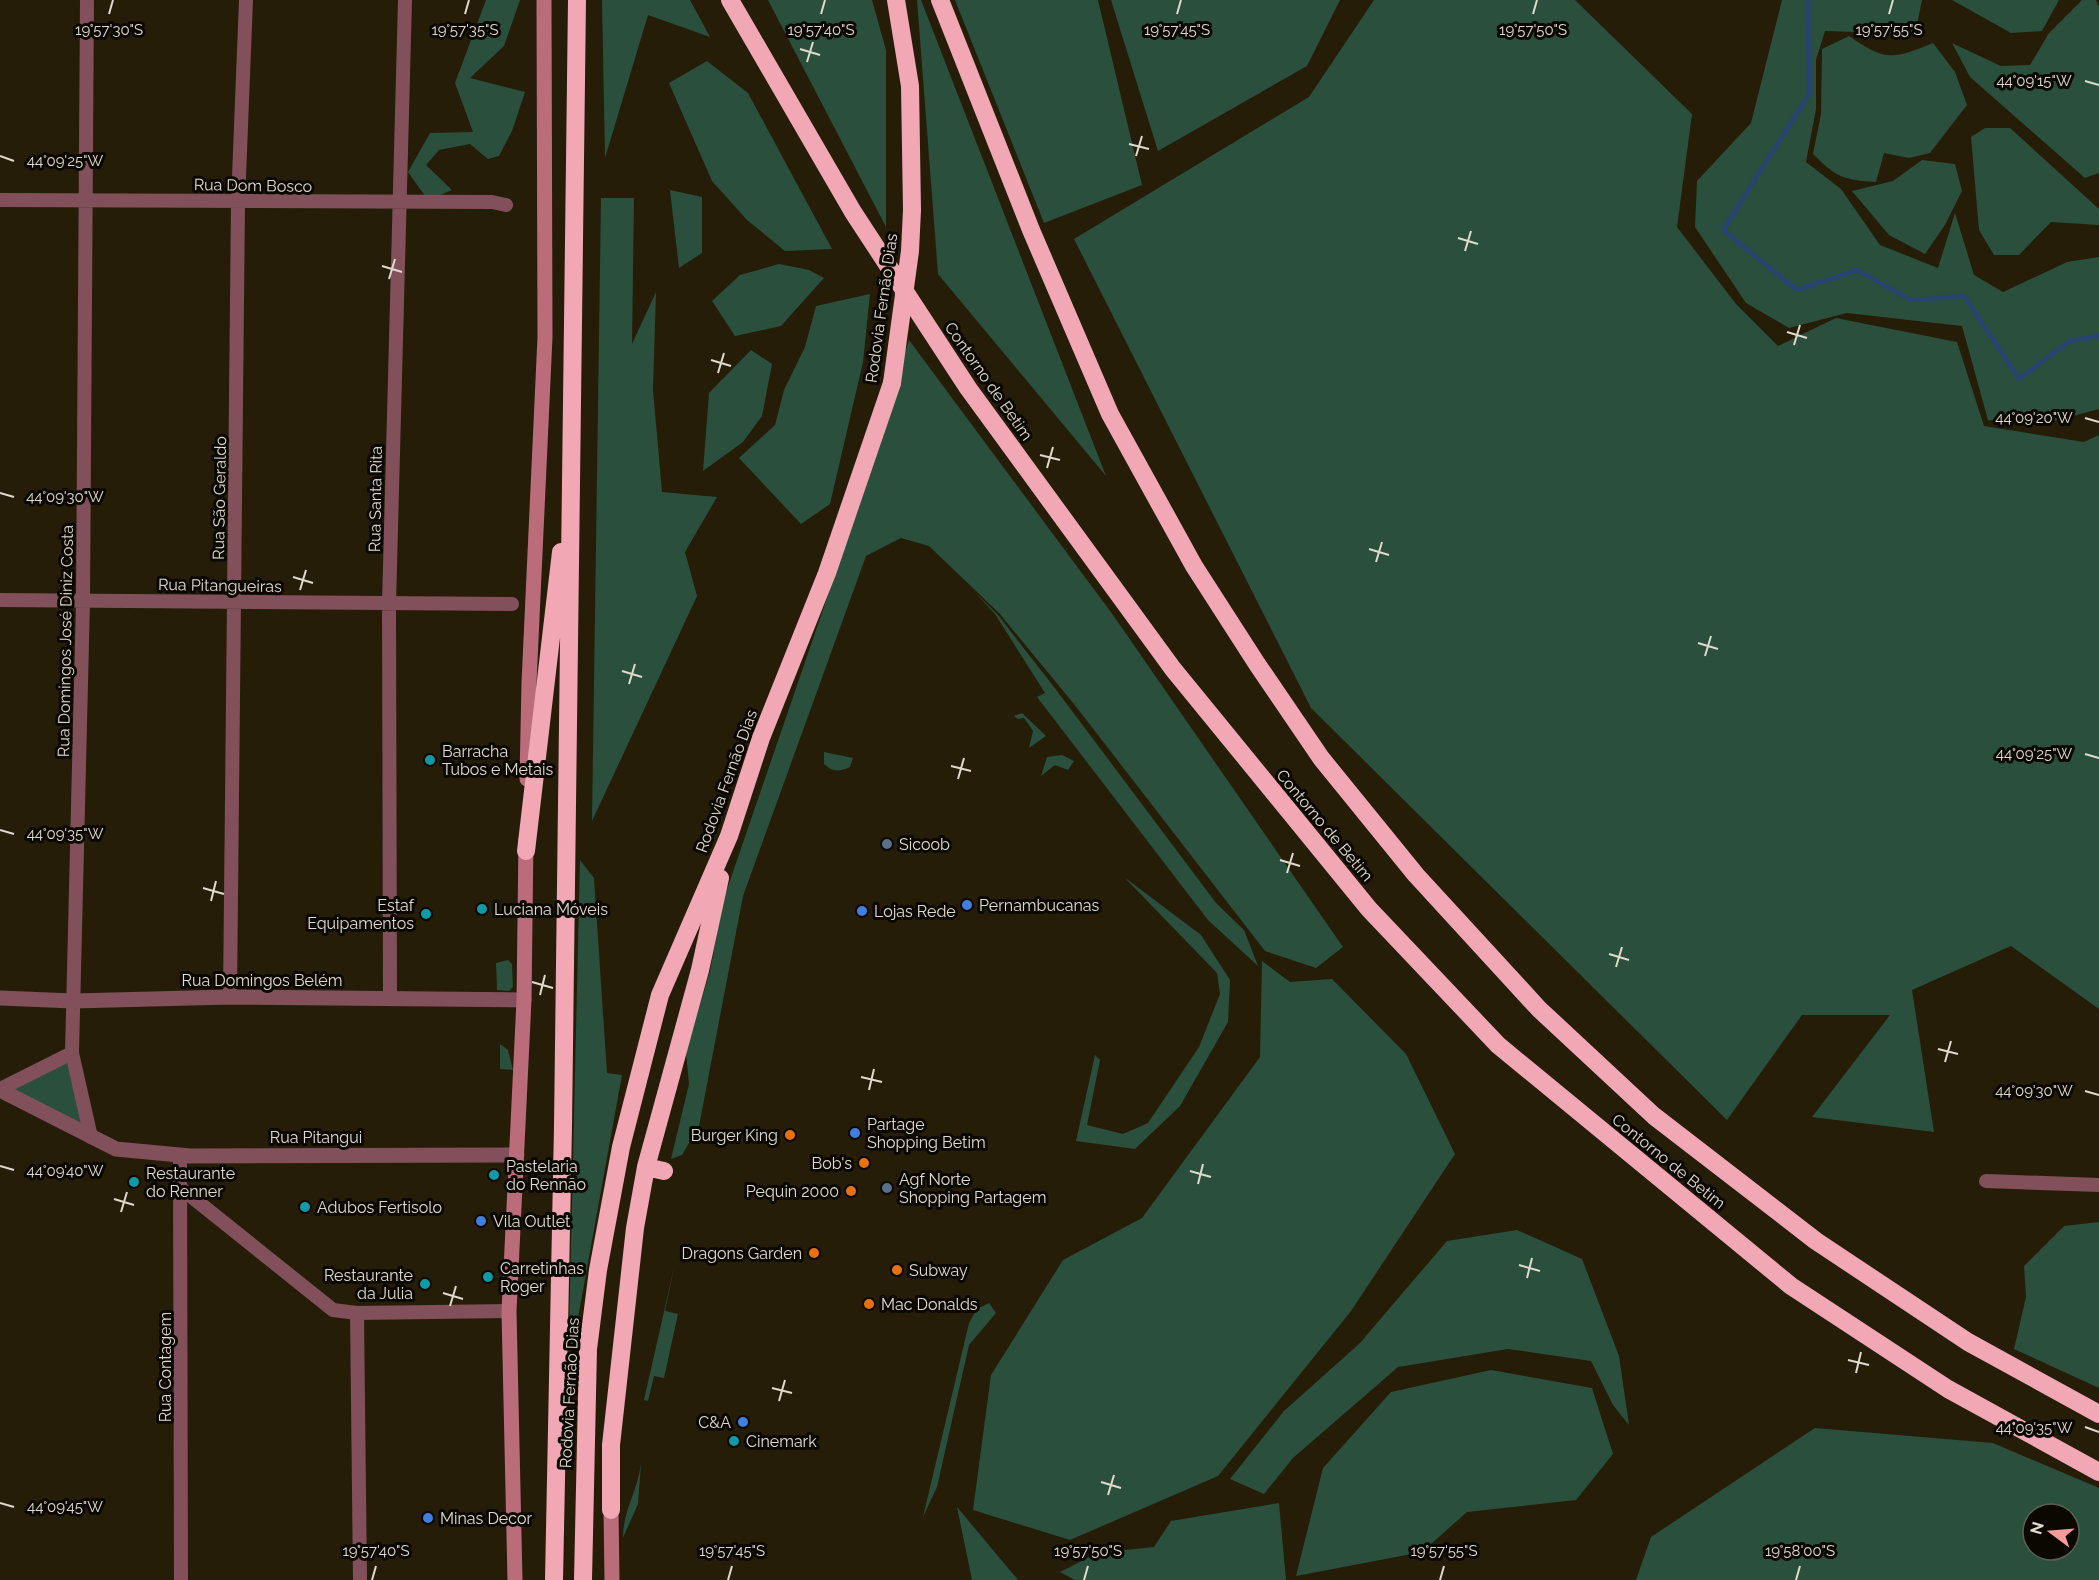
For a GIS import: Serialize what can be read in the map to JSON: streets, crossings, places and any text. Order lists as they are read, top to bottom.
{
  "streets": {
    "highway": ["Rodovia Fernão Dias", "Contorno de Betim"],
    "street": [
      "Rua Dom Bosco",
      "Rua São Geraldo",
      "Rua Santa Rita",
      "Rua Pitangueiras",
      "Rua Domingos José Diniz Costa",
      "Rua Domingos Belém",
      "Rua Pitangui",
      "Rua Contagem"
    ]
  },
  "crossings": [
    ["Rua Dom Bosco", "Rua São Geraldo"],
    ["Rua Dom Bosco", "Rua Santa Rita"],
    ["Rua Dom Bosco", "Rua Domingos José Diniz Costa"],
    ["Rua São Geraldo", "Rua Pitangueiras"],
    ["Rua São Geraldo", "Rua Domingos Belém"],
    ["Rua Santa Rita", "Rua Pitangueiras"],
    ["Rua Santa Rita", "Rua Domingos Belém"],
    ["Rua Pitangueiras", "Rua Domingos José Diniz Costa"],
    ["Rua Domingos José Diniz Costa", "Rua Domingos Belém"],
    ["Rua Domingos José Diniz Costa", "Rua Pitangui"],
    ["Rua Pitangui", "Rua Contagem"]
  ],
  "places": [
    "Barracha Tubos e Metais",
    "Sicoob",
    "Pernambucanas",
    "Luciana Móveis",
    "Lojas Rede",
    "Estaf Equipamentos",
    "Partage Shopping Betim",
    "Burger King",
    "Bob's",
    "Pastelaria do Rennão",
    "Restaurante do Renner",
    "Agf Norte Shopping Partagem",
    "Pequin 2000",
    "Adubos Fertisolo",
    "Vila Outlet",
    "Dragons Garden",
    "Subway",
    "Carretinhas Roger",
    "Restaurante da Julia",
    "Mac Donalds",
    "C&A",
    "Cinemark",
    "Minas Decor"
  ],
  "north": "left",
  "coordinates": [
    "19°57'30\"S",
    "19°57'35\"S",
    "19°57'40\"S",
    "19°57'45\"S",
    "19°57'50\"S",
    "19°57'55\"S",
    "44°09'15\"W",
    "44°09'25\"W",
    "44°09'20\"W",
    "44°09'30\"W",
    "44°09'35\"W",
    "44°09'40\"W",
    "44°09'45\"W",
    "19°58'00\"S"
  ]
}
